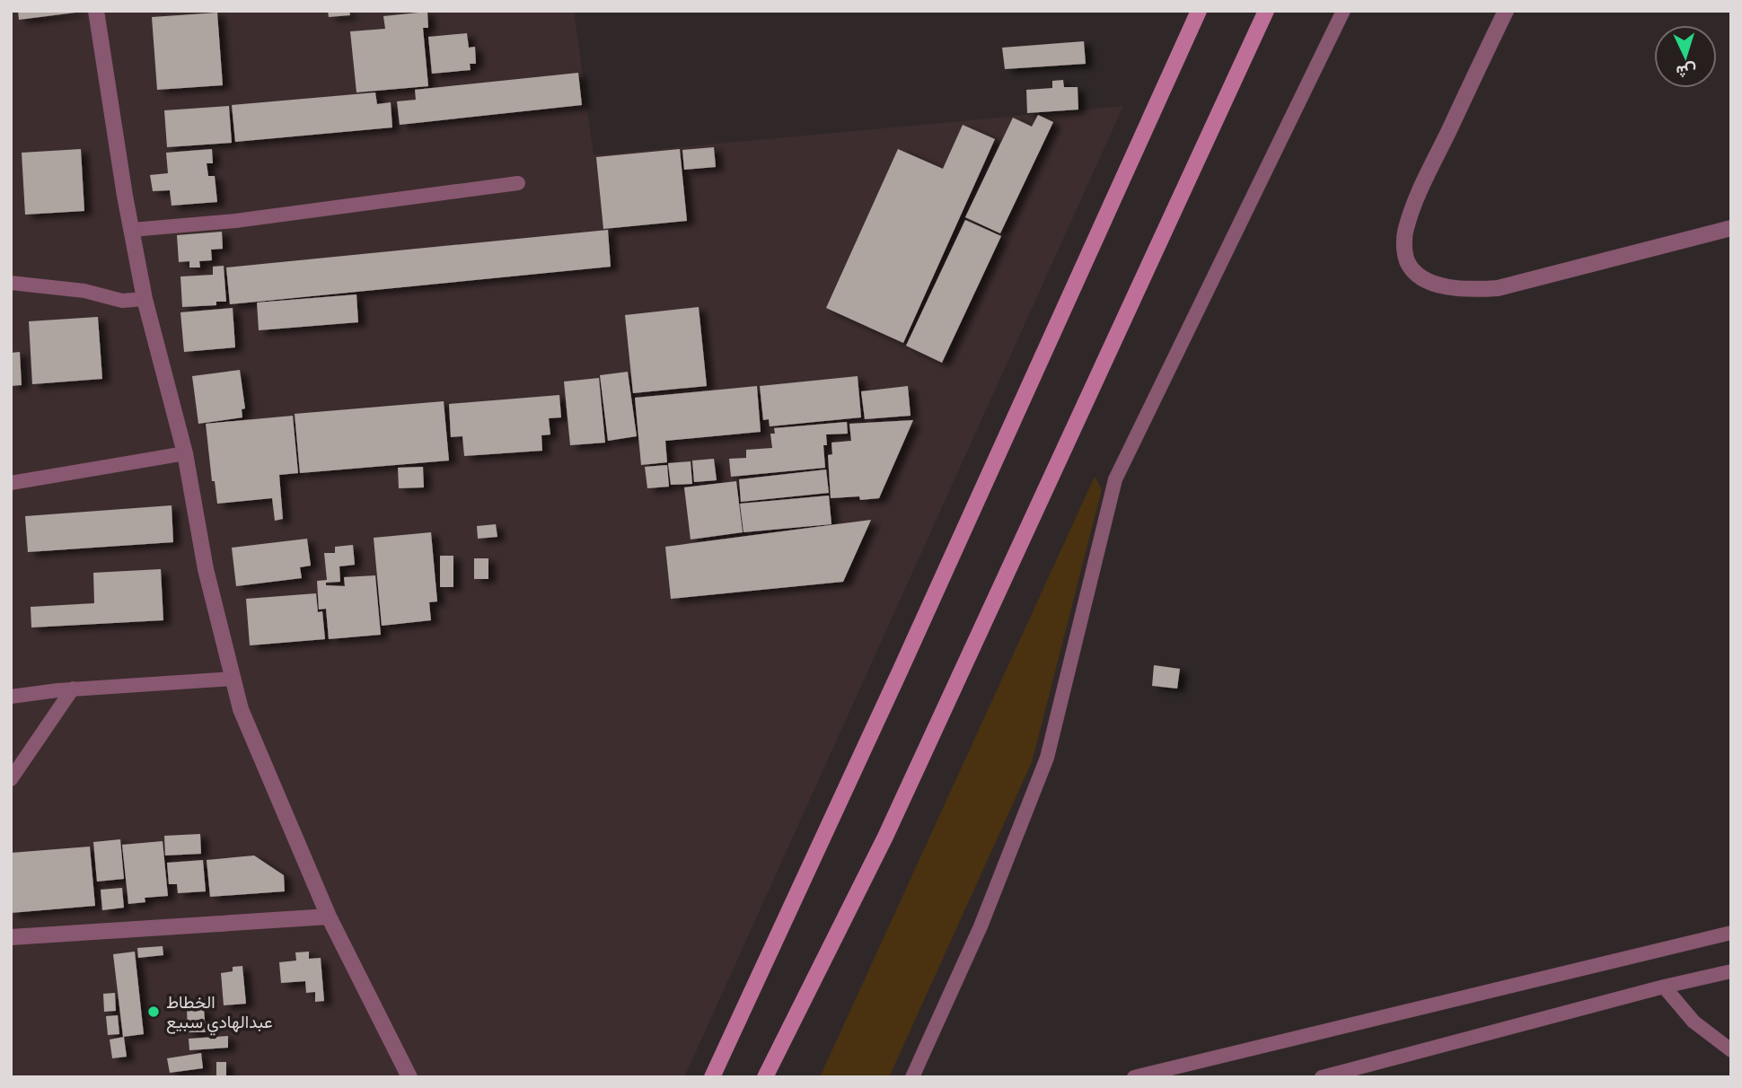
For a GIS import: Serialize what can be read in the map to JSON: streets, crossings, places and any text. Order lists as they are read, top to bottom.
{
  "places": ["الخطاط عبدالهادي سبيع"],
  "north": "bottom"
}
